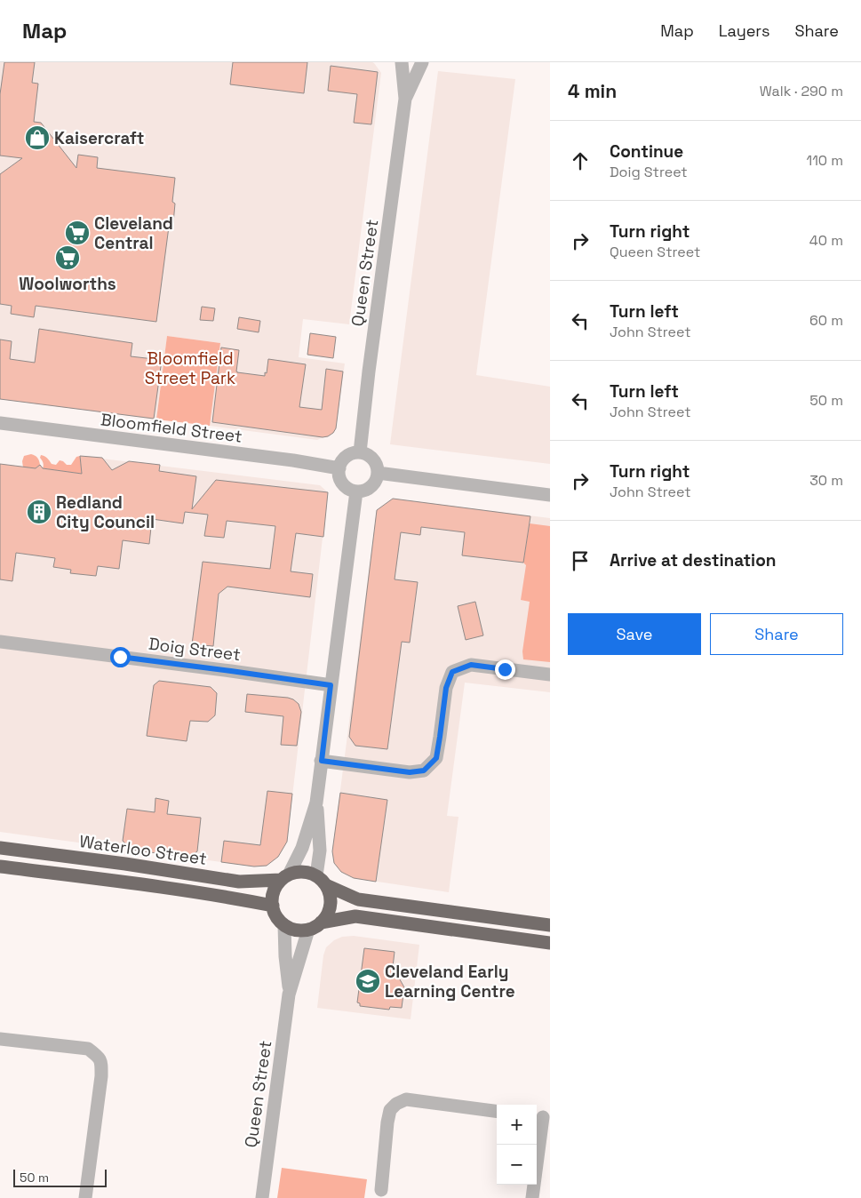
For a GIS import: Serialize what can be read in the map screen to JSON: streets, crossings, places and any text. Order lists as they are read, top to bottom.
{
  "streets": {
    "highway": ["Waterloo Street"],
    "street": ["Queen Street", "Bloomfield Street", "Doig Street"]
  },
  "crossings": [
    ["Queen Street", "Bloomfield Street"],
    ["Queen Street", "Waterloo Street"]
  ],
  "parks": ["Bloomfield Street Park"],
  "places": {
    "shop": ["Kaisercraft"],
    "supermarket": ["Cleveland Central", "Woolworths"],
    "building": ["Redland City Council"],
    "school or university": ["Cleveland Early Learning Centre"]
  },
  "scale_bar": "50 m",
  "page": {
    "header": "Map",
    "nav": ["Map", "Layers", "Share"],
    "heading": ["4 min", "Walk · 290 m"],
    "list": [
      ["Continue", "Doig Street", "110 m"],
      ["Turn right", "Queen Street", "40 m"],
      ["Turn left", "John Street", "60 m"],
      ["Turn left", "John Street", "50 m"],
      ["Turn right", "John Street", "30 m"],
      "Arrive at destination"
    ],
    "buttons": ["Save", "Share"],
    "map_buttons": ["+", "−"],
    "scale": "50 m"
  }
}
